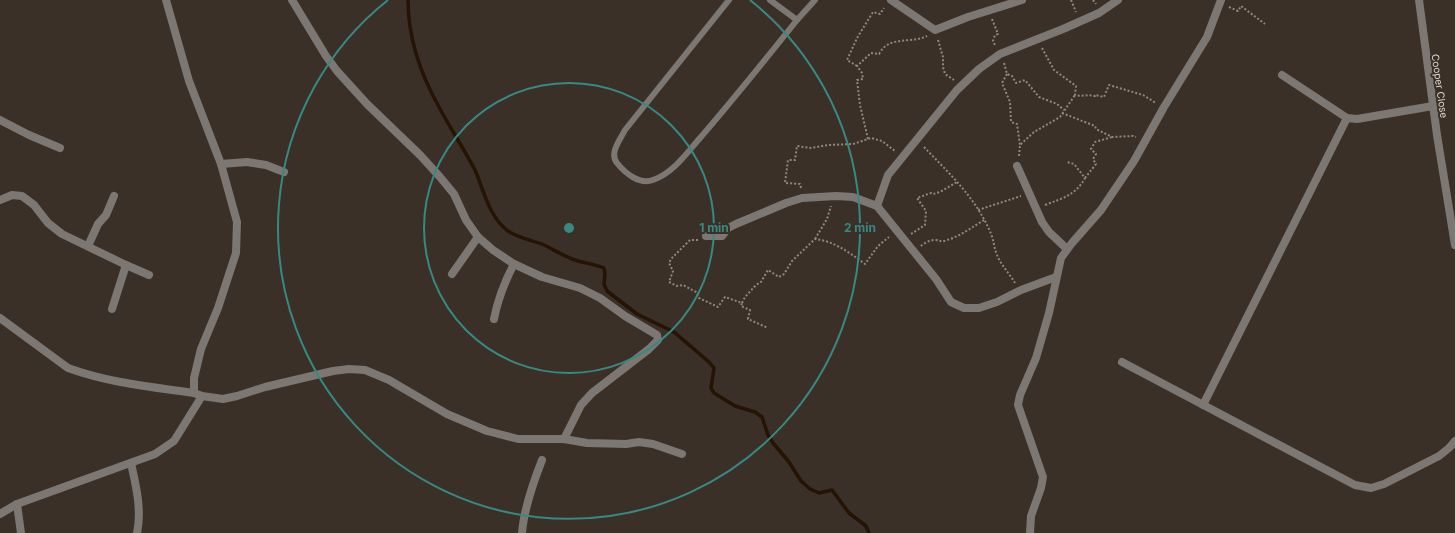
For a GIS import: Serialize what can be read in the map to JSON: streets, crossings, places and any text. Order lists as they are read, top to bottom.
{
  "streets": {
    "street": ["Cooper Close"]
  },
  "rings": ["1 min", "2 min"]
}
